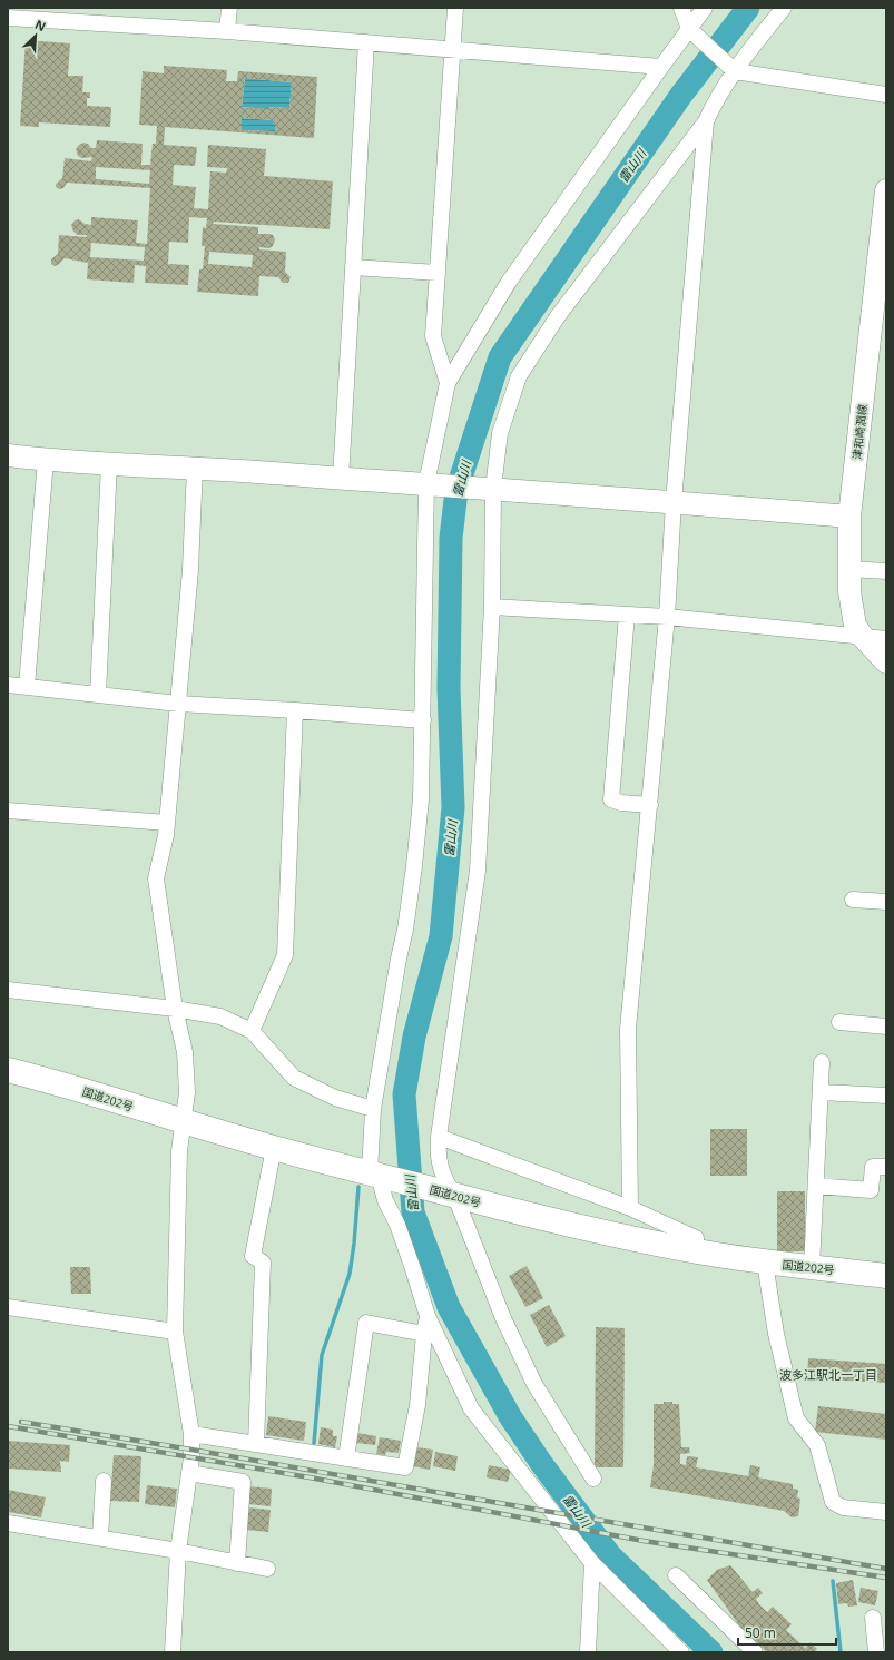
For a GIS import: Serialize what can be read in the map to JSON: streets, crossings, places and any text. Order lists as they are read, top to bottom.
{
  "streets": {
    "highway": ["国道202号"],
    "street": ["津和崎潤線"]
  },
  "districts": ["波多江駅北一丁目"],
  "water": ["雷山川"],
  "scale_bar": "50 m",
  "north": "top right"
}
